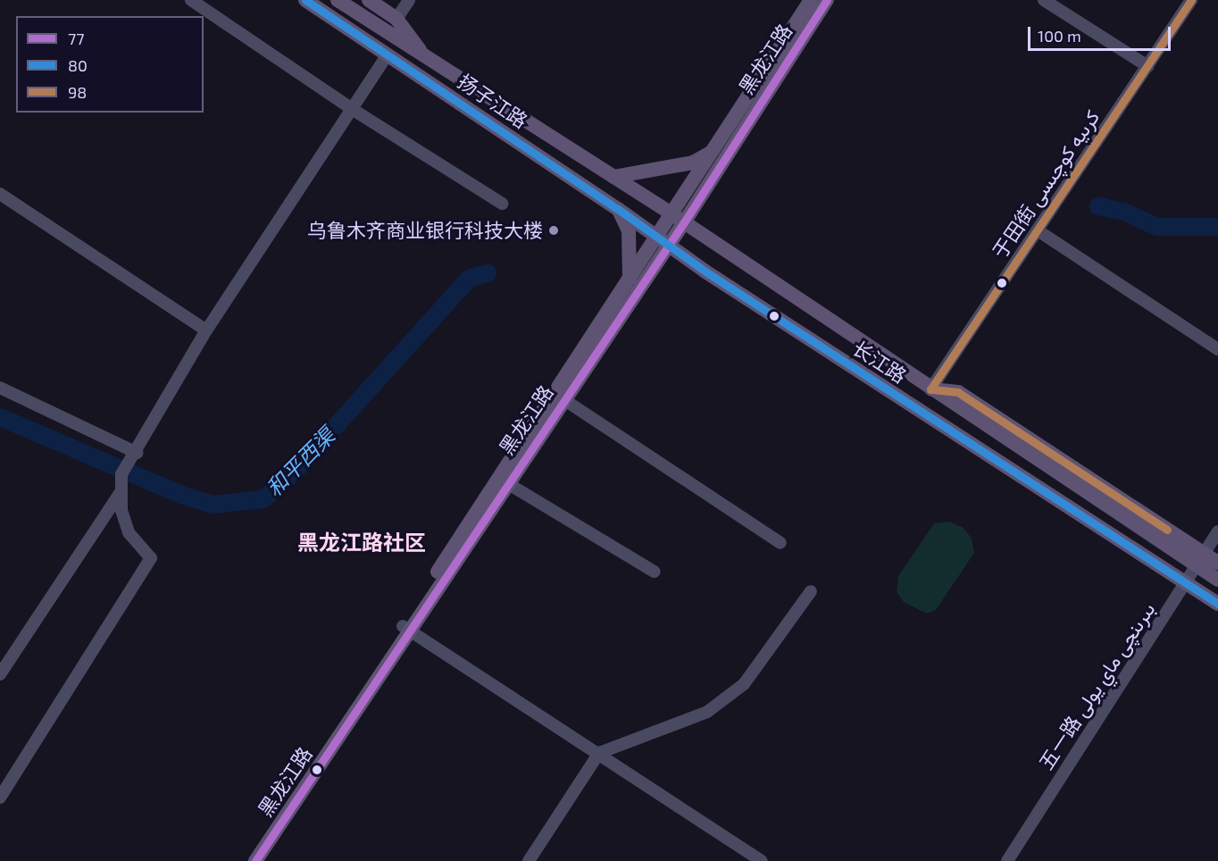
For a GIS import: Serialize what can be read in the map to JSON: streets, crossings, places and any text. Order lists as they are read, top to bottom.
{
  "streets": {
    "main road": ["黑龙江路", "扬子江路", "长江路"],
    "street": ["于田街 كرىيە كوچىسى", "五一路 بىرىنچى ماي يولى"]
  },
  "crossings": [
    ["黑龙江路", "扬子江路"],
    ["黑龙江路", "长江路"],
    ["扬子江路", "长江路"],
    ["于田街 كرىيە كوچىسى", "长江路"],
    ["长江路", "五一路 بىرىنچى ماي يولى"]
  ],
  "districts": ["黑龙江路社区"],
  "water": ["和平西渠"],
  "places": ["乌鲁木齐商业银行科技大楼"],
  "lines": ["transit line 77", "transit line 80", "transit line 98"],
  "legend": ["77", "80", "98"],
  "scale_bar": "100 m"
}
